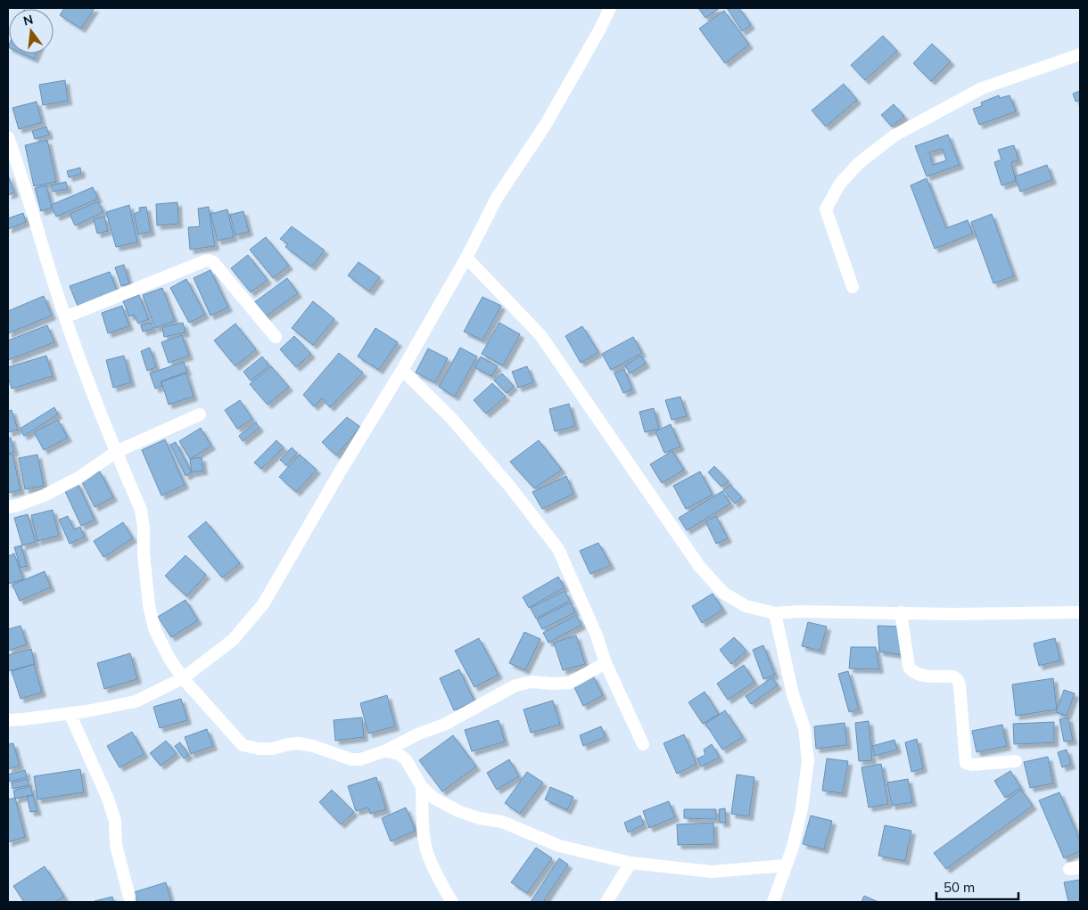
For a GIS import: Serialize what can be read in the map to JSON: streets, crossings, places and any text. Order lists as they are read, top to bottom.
{
  "scale_bar": "50 m",
  "north": "top"
}
